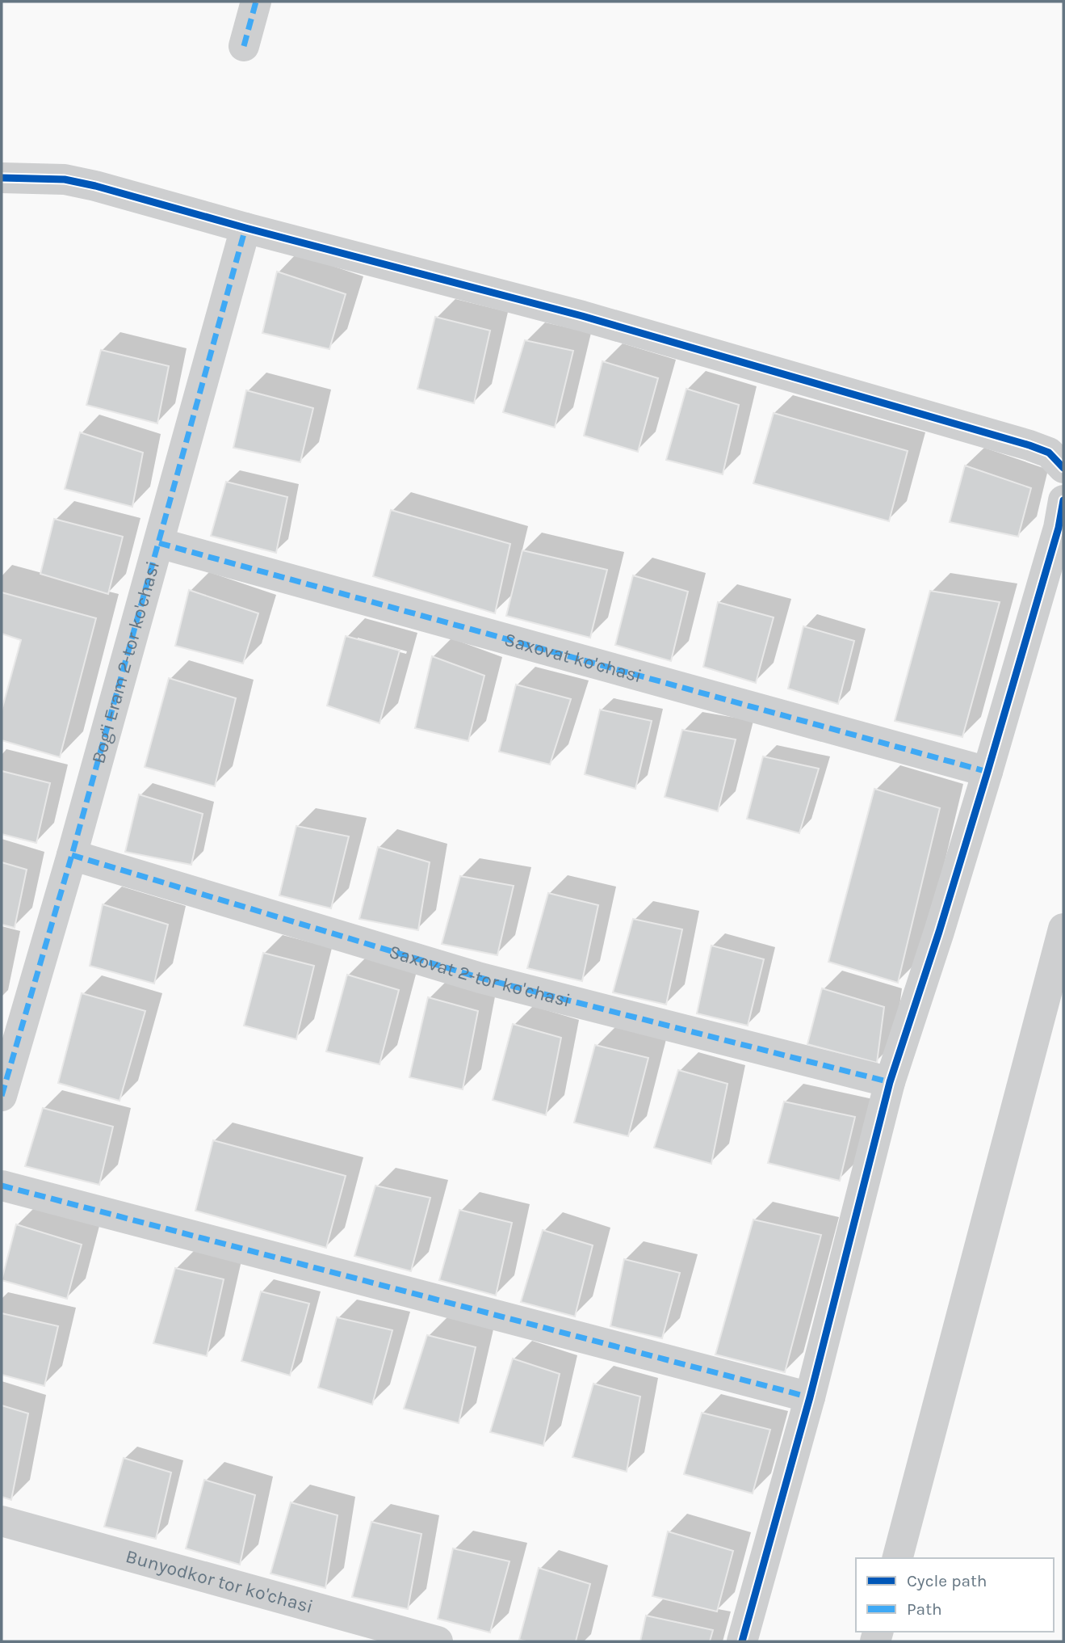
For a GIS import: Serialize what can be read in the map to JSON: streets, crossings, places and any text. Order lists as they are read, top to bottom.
{
  "streets": {
    "street": [
      "Saxovat ko'chasi",
      "Bog'i Eram 2-tor ko'chasi",
      "Saxovat 2-tor ko'chasi",
      "Bunyodkor tor ko'chasi"
    ]
  },
  "crossings": [
    ["Saxovat ko'chasi", "Bog'i Eram 2-tor ko'chasi"],
    ["Bog'i Eram 2-tor ko'chasi", "Saxovat 2-tor ko'chasi"]
  ],
  "legend": ["Cycle path", "Path"]
}
